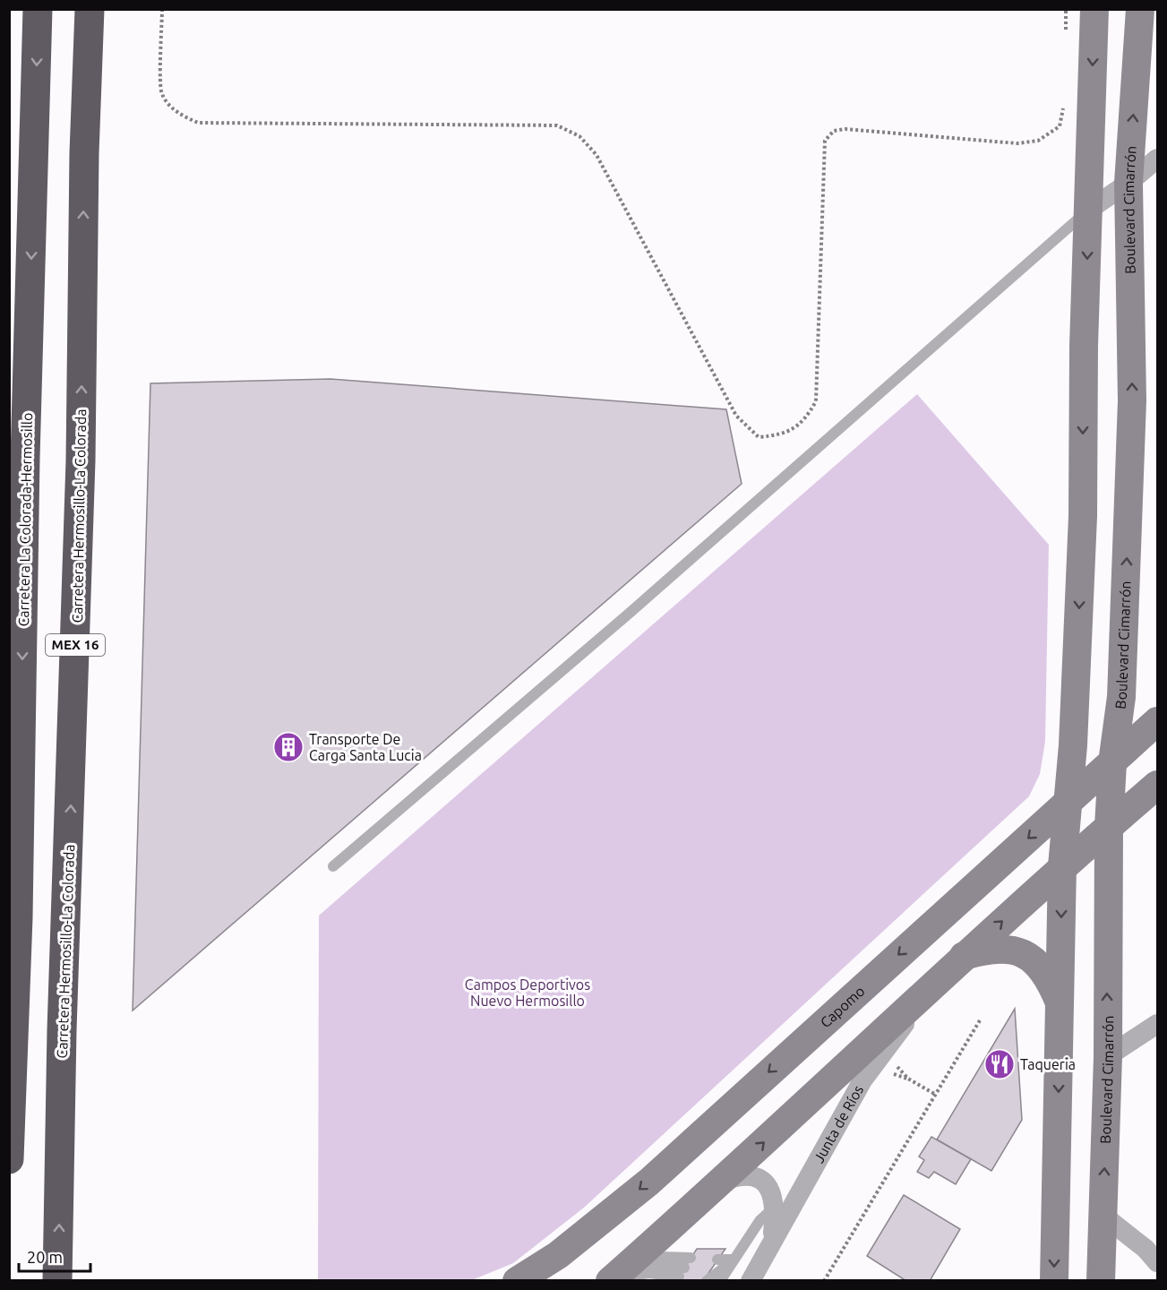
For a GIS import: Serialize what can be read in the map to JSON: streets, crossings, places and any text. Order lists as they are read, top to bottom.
{
  "streets": {
    "highway": ["Carretera Hermosillo-La Colorada", "Carretera La Colorada-Hermosillo", "MEX 16"],
    "street": ["Boulevard Cimarrón", "Capomo", "Junta de Ríos"]
  },
  "crossings": [
    ["Boulevard Cimarrón", "Capomo"]
  ],
  "one_way": ["Carretera Hermosillo-La Colorada", "Carretera La Colorada-Hermosillo"],
  "parks": ["Campos Deportivos Nuevo Hermosillo"],
  "places": {
    "building": ["Transporte De Carga Santa Lucia"],
    "restaurant": ["Taqueria"]
  },
  "scale_bar": "20 m"
}
